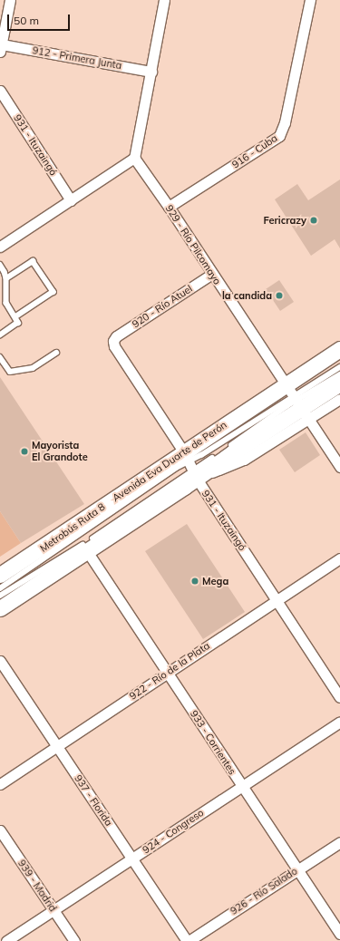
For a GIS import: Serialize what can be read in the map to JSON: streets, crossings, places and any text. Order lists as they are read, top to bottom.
{
  "streets": {
    "main road": ["Avenida Eva Duarte de Perón"],
    "street": [
      "912 - Primera Junta",
      "931 - Ituzaingó",
      "916 - Cuba",
      "929 - Río Pilcomayo",
      "920 - Río Atuel",
      "922 - Río de la Plata",
      "933 - Corrientes",
      "937 - Florida",
      "924 - Congreso",
      "939 - Madrid",
      "926 - Río Salado"
    ],
    "lane": ["Metrobús Ruta 8"]
  },
  "crossings": [
    ["931 - Ituzaingó", "920 - Río Atuel"],
    ["931 - Ituzaingó", "Avenida Eva Duarte de Perón"],
    ["931 - Ituzaingó", "Metrobús Ruta 8"],
    ["931 - Ituzaingó", "922 - Río de la Plata"],
    ["916 - Cuba", "929 - Río Pilcomayo"],
    ["929 - Río Pilcomayo", "920 - Río Atuel"],
    ["929 - Río Pilcomayo", "Avenida Eva Duarte de Perón"],
    ["929 - Río Pilcomayo", "Metrobús Ruta 8"],
    ["Avenida Eva Duarte de Perón", "Metrobús Ruta 8"],
    ["Avenida Eva Duarte de Perón", "933 - Corrientes"],
    ["922 - Río de la Plata", "933 - Corrientes"],
    ["922 - Río de la Plata", "937 - Florida"],
    ["933 - Corrientes", "924 - Congreso"],
    ["933 - Corrientes", "926 - Río Salado"],
    ["937 - Florida", "924 - Congreso"],
    ["937 - Florida", "926 - Río Salado"],
    ["924 - Congreso", "939 - Madrid"]
  ],
  "places": [
    "Fericrazy",
    "la candida",
    "Mayorista El Grandote",
    "Mega"
  ],
  "scale_bar": "50 m"
}
